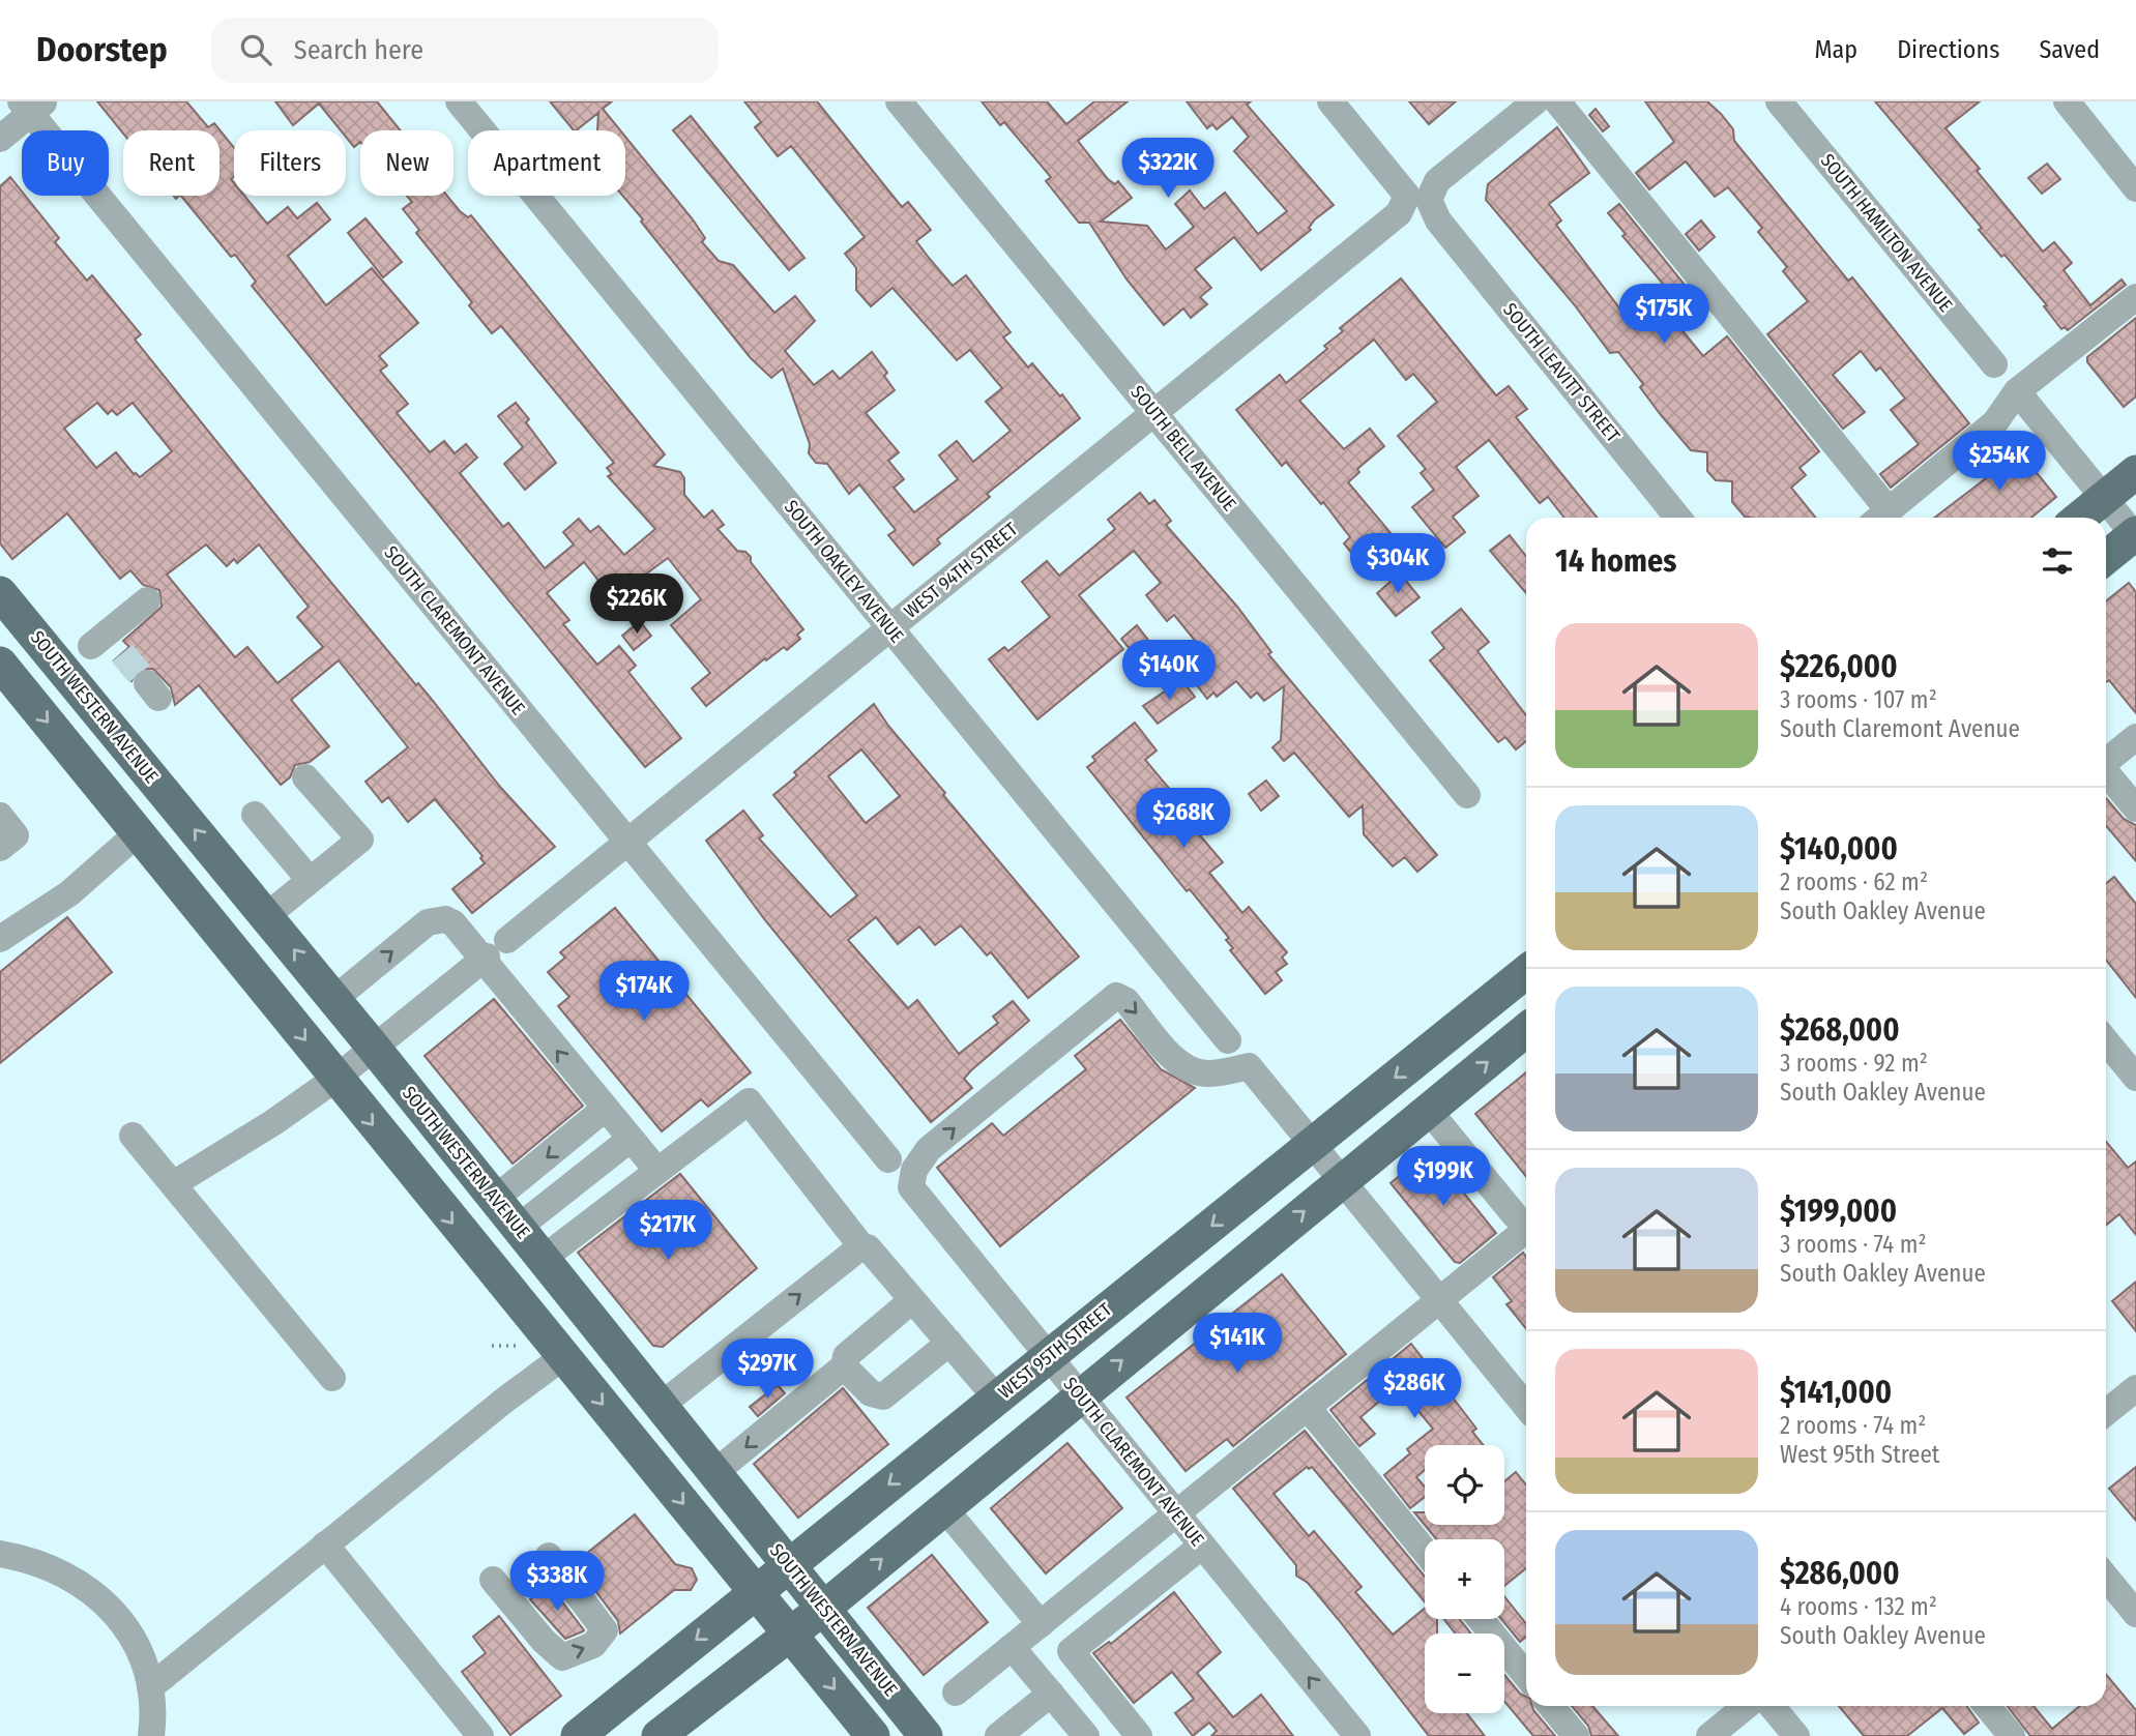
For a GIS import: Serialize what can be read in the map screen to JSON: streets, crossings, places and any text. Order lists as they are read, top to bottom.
{
  "streets": {
    "main road": ["SOUTH WESTERN AVENUE", "WEST 95TH STREET"],
    "street": [
      "SOUTH HAMILTON AVENUE",
      "SOUTH LEAVITT STREET",
      "SOUTH BELL AVENUE",
      "WEST 94TH STREET",
      "SOUTH OAKLEY AVENUE",
      "SOUTH CLAREMONT AVENUE"
    ]
  },
  "crossings": [
    ["SOUTH LEAVITT STREET", "WEST 94TH STREET"],
    ["SOUTH BELL AVENUE", "WEST 94TH STREET"],
    ["WEST 94TH STREET", "SOUTH OAKLEY AVENUE"],
    ["WEST 94TH STREET", "SOUTH CLAREMONT AVENUE"],
    ["WEST 94TH STREET", "SOUTH WESTERN AVENUE"],
    ["SOUTH CLAREMONT AVENUE", "WEST 95TH STREET"],
    ["SOUTH WESTERN AVENUE", "WEST 95TH STREET"]
  ],
  "page": {
    "header": "Doorstep",
    "search": "Search here",
    "nav": ["Map", "Directions", "Saved"],
    "chip": [
      "Buy",
      "Rent",
      "Filters",
      "New",
      "Apartment"
    ],
    "price": [
      "$322K",
      "$175K",
      "$254K",
      "$304K",
      "$226K",
      "$140K",
      "$268K",
      "$174K",
      "$199K",
      "$217K",
      "$141K",
      "$297K",
      "$286K",
      "$338K"
    ],
    "heading": "14 homes",
    "list": [
      {
        "name": "$226,000",
        "note": "3 rooms · 107 m² · South Claremont Avenue"
      },
      {
        "name": "$140,000",
        "note": "2 rooms · 62 m² · South Oakley Avenue"
      },
      {
        "name": "$268,000",
        "note": "3 rooms · 92 m² · South Oakley Avenue"
      },
      {
        "name": "$199,000",
        "note": "3 rooms · 74 m² · South Oakley Avenue"
      },
      {
        "name": "$141,000",
        "note": "2 rooms · 74 m² · West 95th Street"
      },
      {
        "name": "$286,000",
        "note": "4 rooms · 132 m² · South Oakley Avenue"
      }
    ],
    "map_buttons": ["+", "−"]
  }
}
